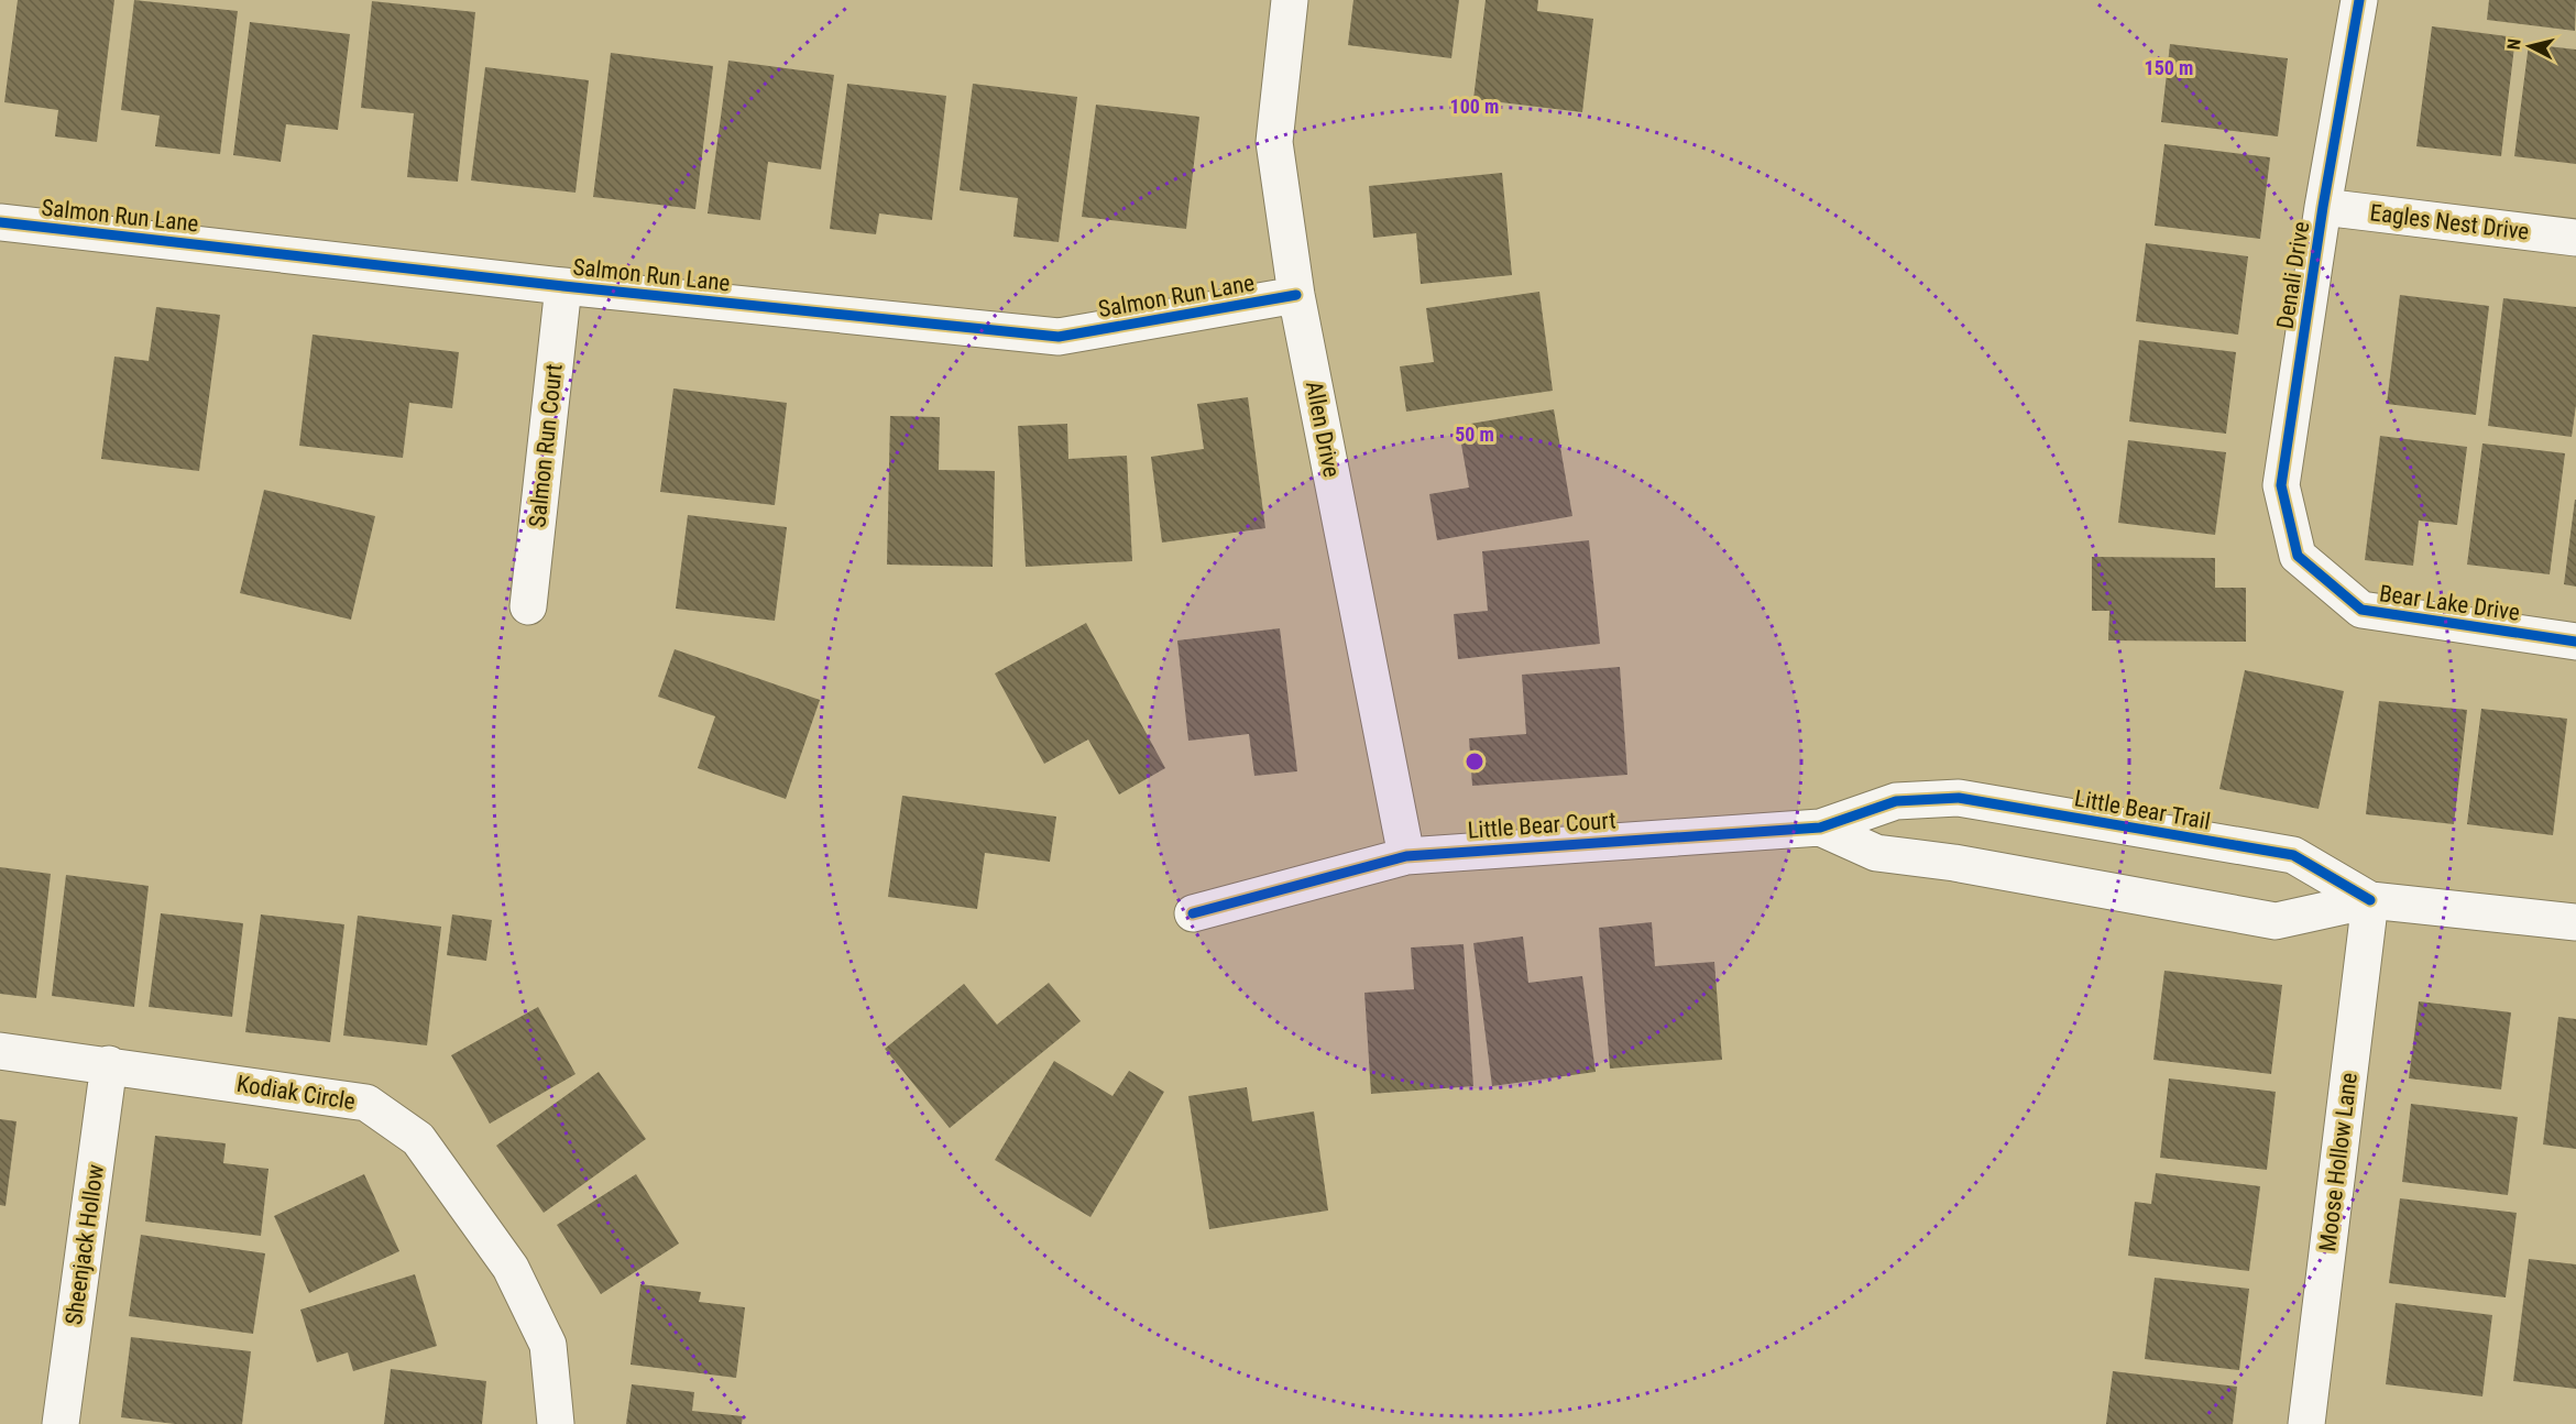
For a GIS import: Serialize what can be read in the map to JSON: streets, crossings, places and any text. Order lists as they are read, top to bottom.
{
  "streets": {
    "street": [
      "Salmon Run Lane",
      "Eagles Nest Drive",
      "Denali Drive",
      "Allen Drive",
      "Salmon Run Court",
      "Bear Lake Drive",
      "Little Bear Trail",
      "Little Bear Court",
      "Kodiak Circle",
      "Moose Hollow Lane",
      "Sheenjack Hollow"
    ]
  },
  "crossings": [
    ["Salmon Run Lane", "Allen Drive"],
    ["Salmon Run Lane", "Salmon Run Court"],
    ["Eagles Nest Drive", "Denali Drive"],
    ["Denali Drive", "Bear Lake Drive"],
    ["Allen Drive", "Little Bear Court"],
    ["Little Bear Trail", "Little Bear Court"],
    ["Little Bear Trail", "Moose Hollow Lane"],
    ["Kodiak Circle", "Sheenjack Hollow"]
  ],
  "north": "left",
  "rings": ["150 m", "100 m", "50 m"]
}
